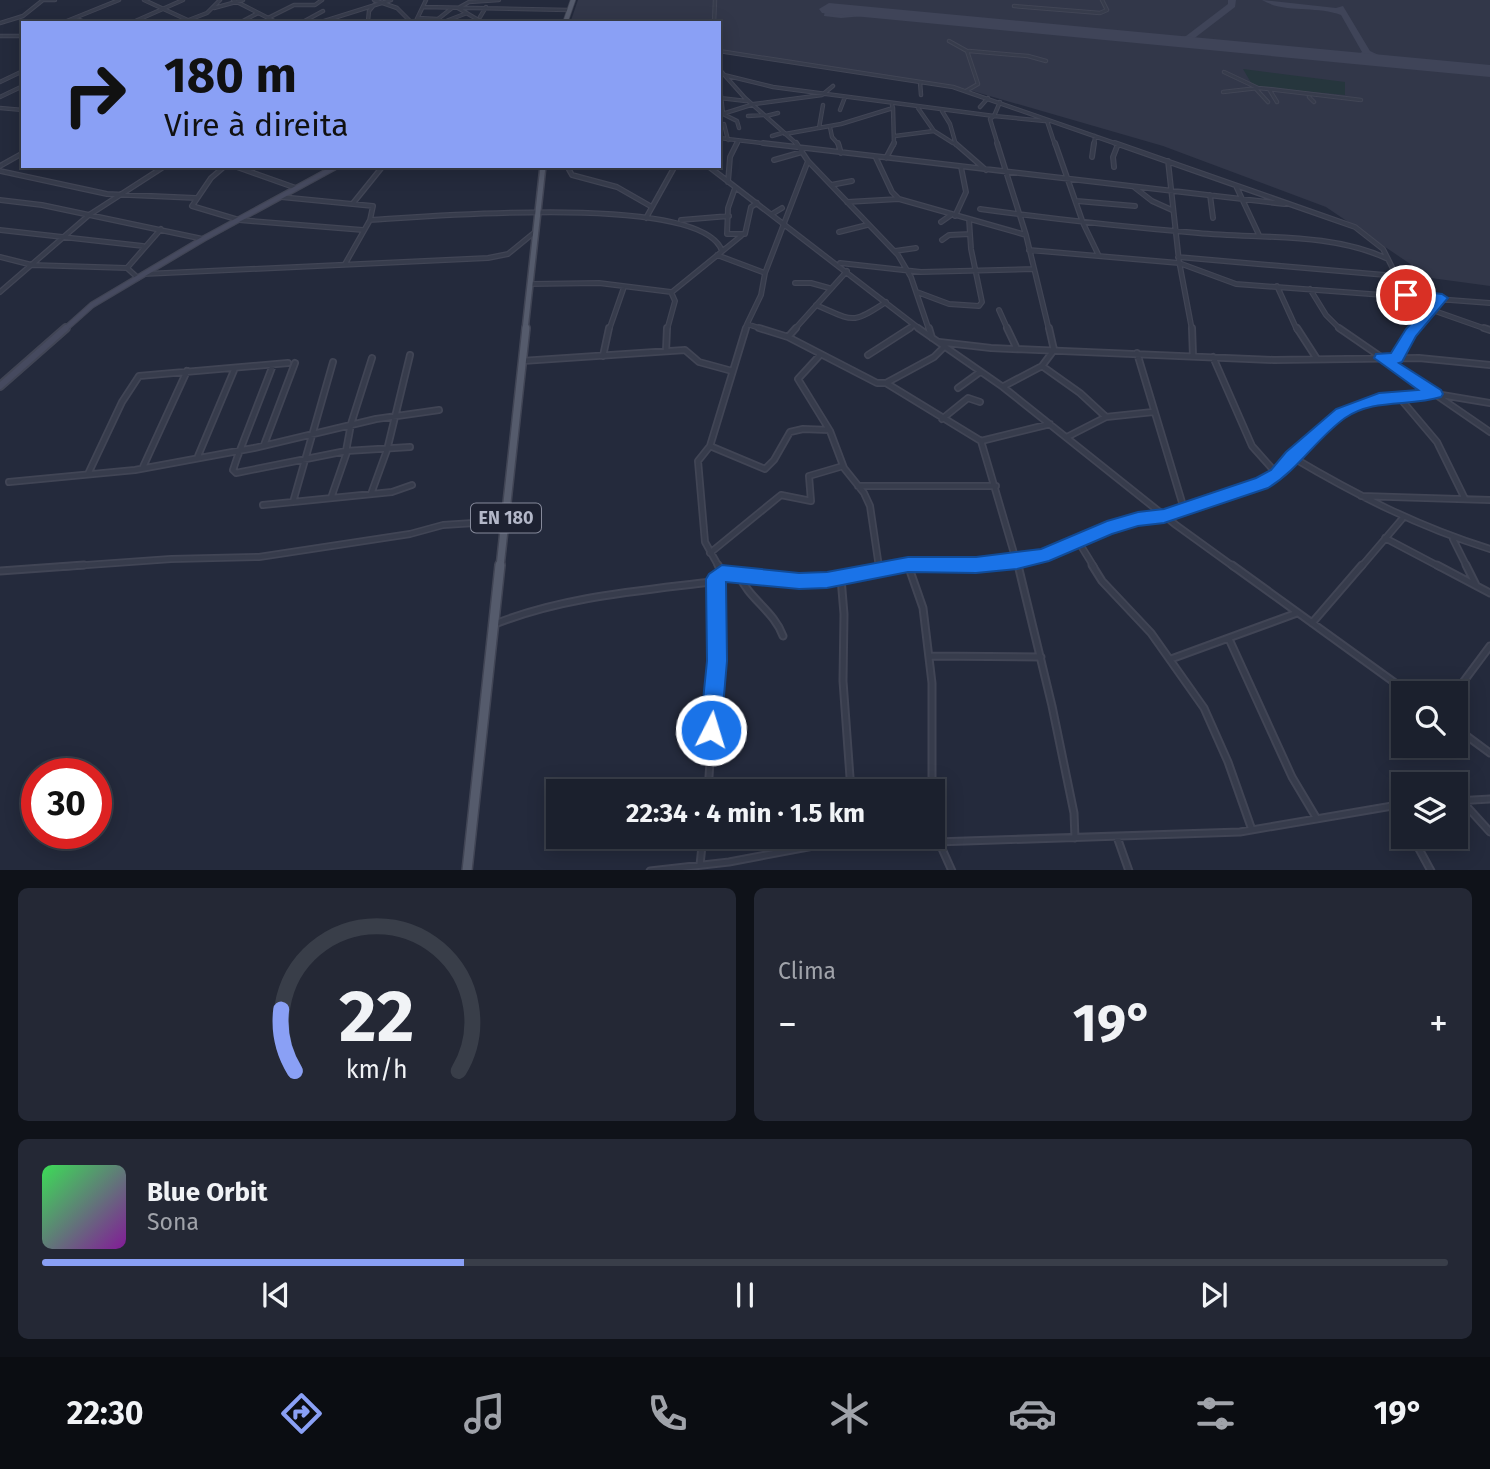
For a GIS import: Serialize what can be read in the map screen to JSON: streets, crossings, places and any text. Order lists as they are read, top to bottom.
{
  "streets": {
    "main road": ["EN 180"]
  },
  "page": {
    "turn": ["180 m", "Vire à direita"],
    "limit": "30",
    "trip": "22:34 · 4 min · 1.5 km",
    "tile": "Clima",
    "heat": ["−", "19°", "+"],
    "song": ["Blue Orbit", "Sona"],
    "tabs": ["22:30", "19°"],
    "gauge": ["22", "km/h"]
  }
}
